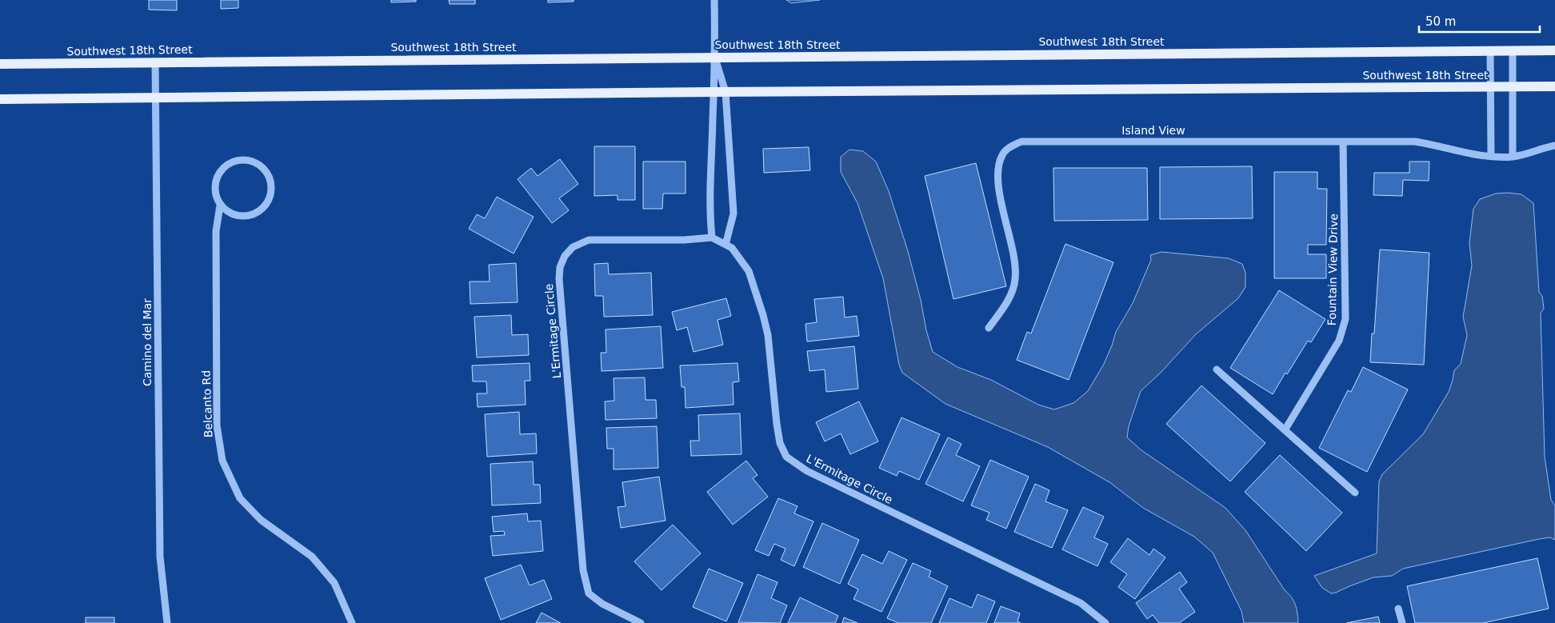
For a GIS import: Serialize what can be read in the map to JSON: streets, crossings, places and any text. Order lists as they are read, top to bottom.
{
  "streets": {
    "main road": ["Southwest 18th Street"],
    "street": [
      "Island View",
      "Fountain View Drive",
      "L'Ermitage Circle",
      "Camino del Mar",
      "Belcanto Rd"
    ]
  },
  "crossings": [
    ["Southwest 18th Street", "Camino del Mar"],
    ["Island View", "Fountain View Drive"]
  ],
  "scale_bar": "50 m"
}
